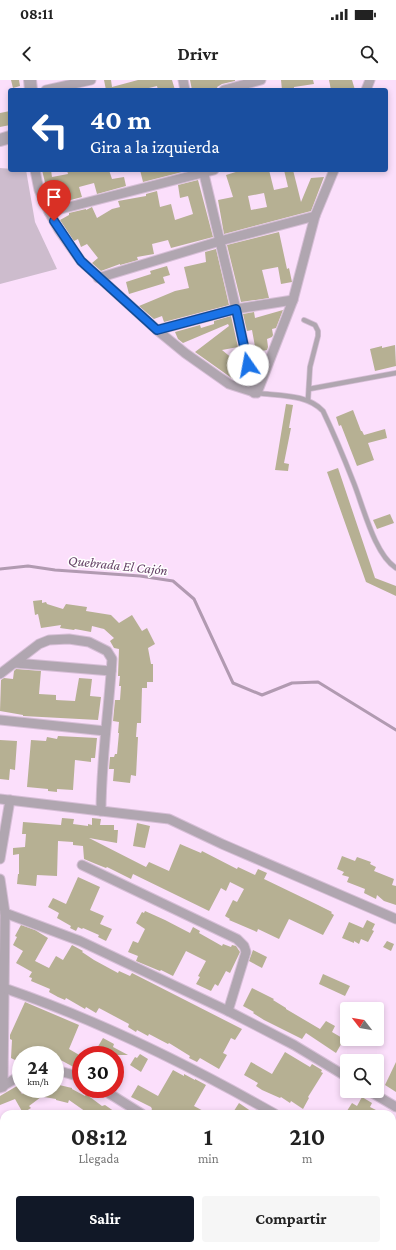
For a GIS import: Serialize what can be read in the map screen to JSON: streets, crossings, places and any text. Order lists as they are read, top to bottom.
{
  "water": ["Quebrada El Cajón"],
  "north": "top left",
  "page": {
    "status": "08:11",
    "header": "Drivr",
    "turn": ["40 m", "Gira a la izquierda"],
    "speed": "24 km/h",
    "limit": "30",
    "eta": [
      "08:12",
      "Llegada",
      "1",
      "min",
      "210",
      "m"
    ],
    "buttons": ["Salir", "Compartir"]
  }
}
